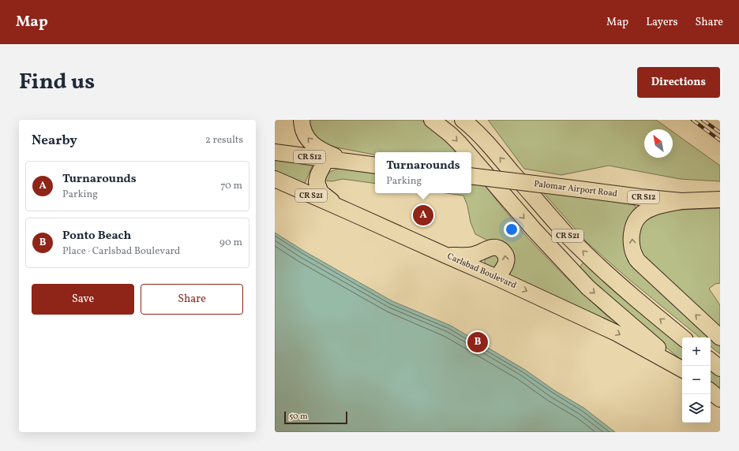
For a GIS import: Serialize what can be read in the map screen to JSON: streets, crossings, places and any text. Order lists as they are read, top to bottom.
{
  "streets": {
    "main road": [
      "CR S12",
      "Palomar Airport Road",
      "CR S21",
      "Carlsbad Boulevard"
    ]
  },
  "scale_bar": "50 m",
  "north": "top left",
  "page": {
    "header": "Map",
    "nav": ["Map", "Layers", "Share"],
    "title": "Find us",
    "buttons": [
      "Directions",
      ["Save", "Share"]
    ],
    "heading": ["Nearby", "2 results"],
    "popup": ["Turnarounds", "Parking"],
    "list": [
      {
        "mark": "A",
        "name": "Turnarounds",
        "note": "Parking",
        "value": "70 m"
      },
      {
        "mark": "B",
        "name": "Ponto Beach",
        "note": "Place · Carlsbad Boulevard",
        "value": "90 m"
      }
    ],
    "pins": ["A", "B"],
    "map_buttons": ["+", "−"],
    "scale": "50 m"
  }
}
